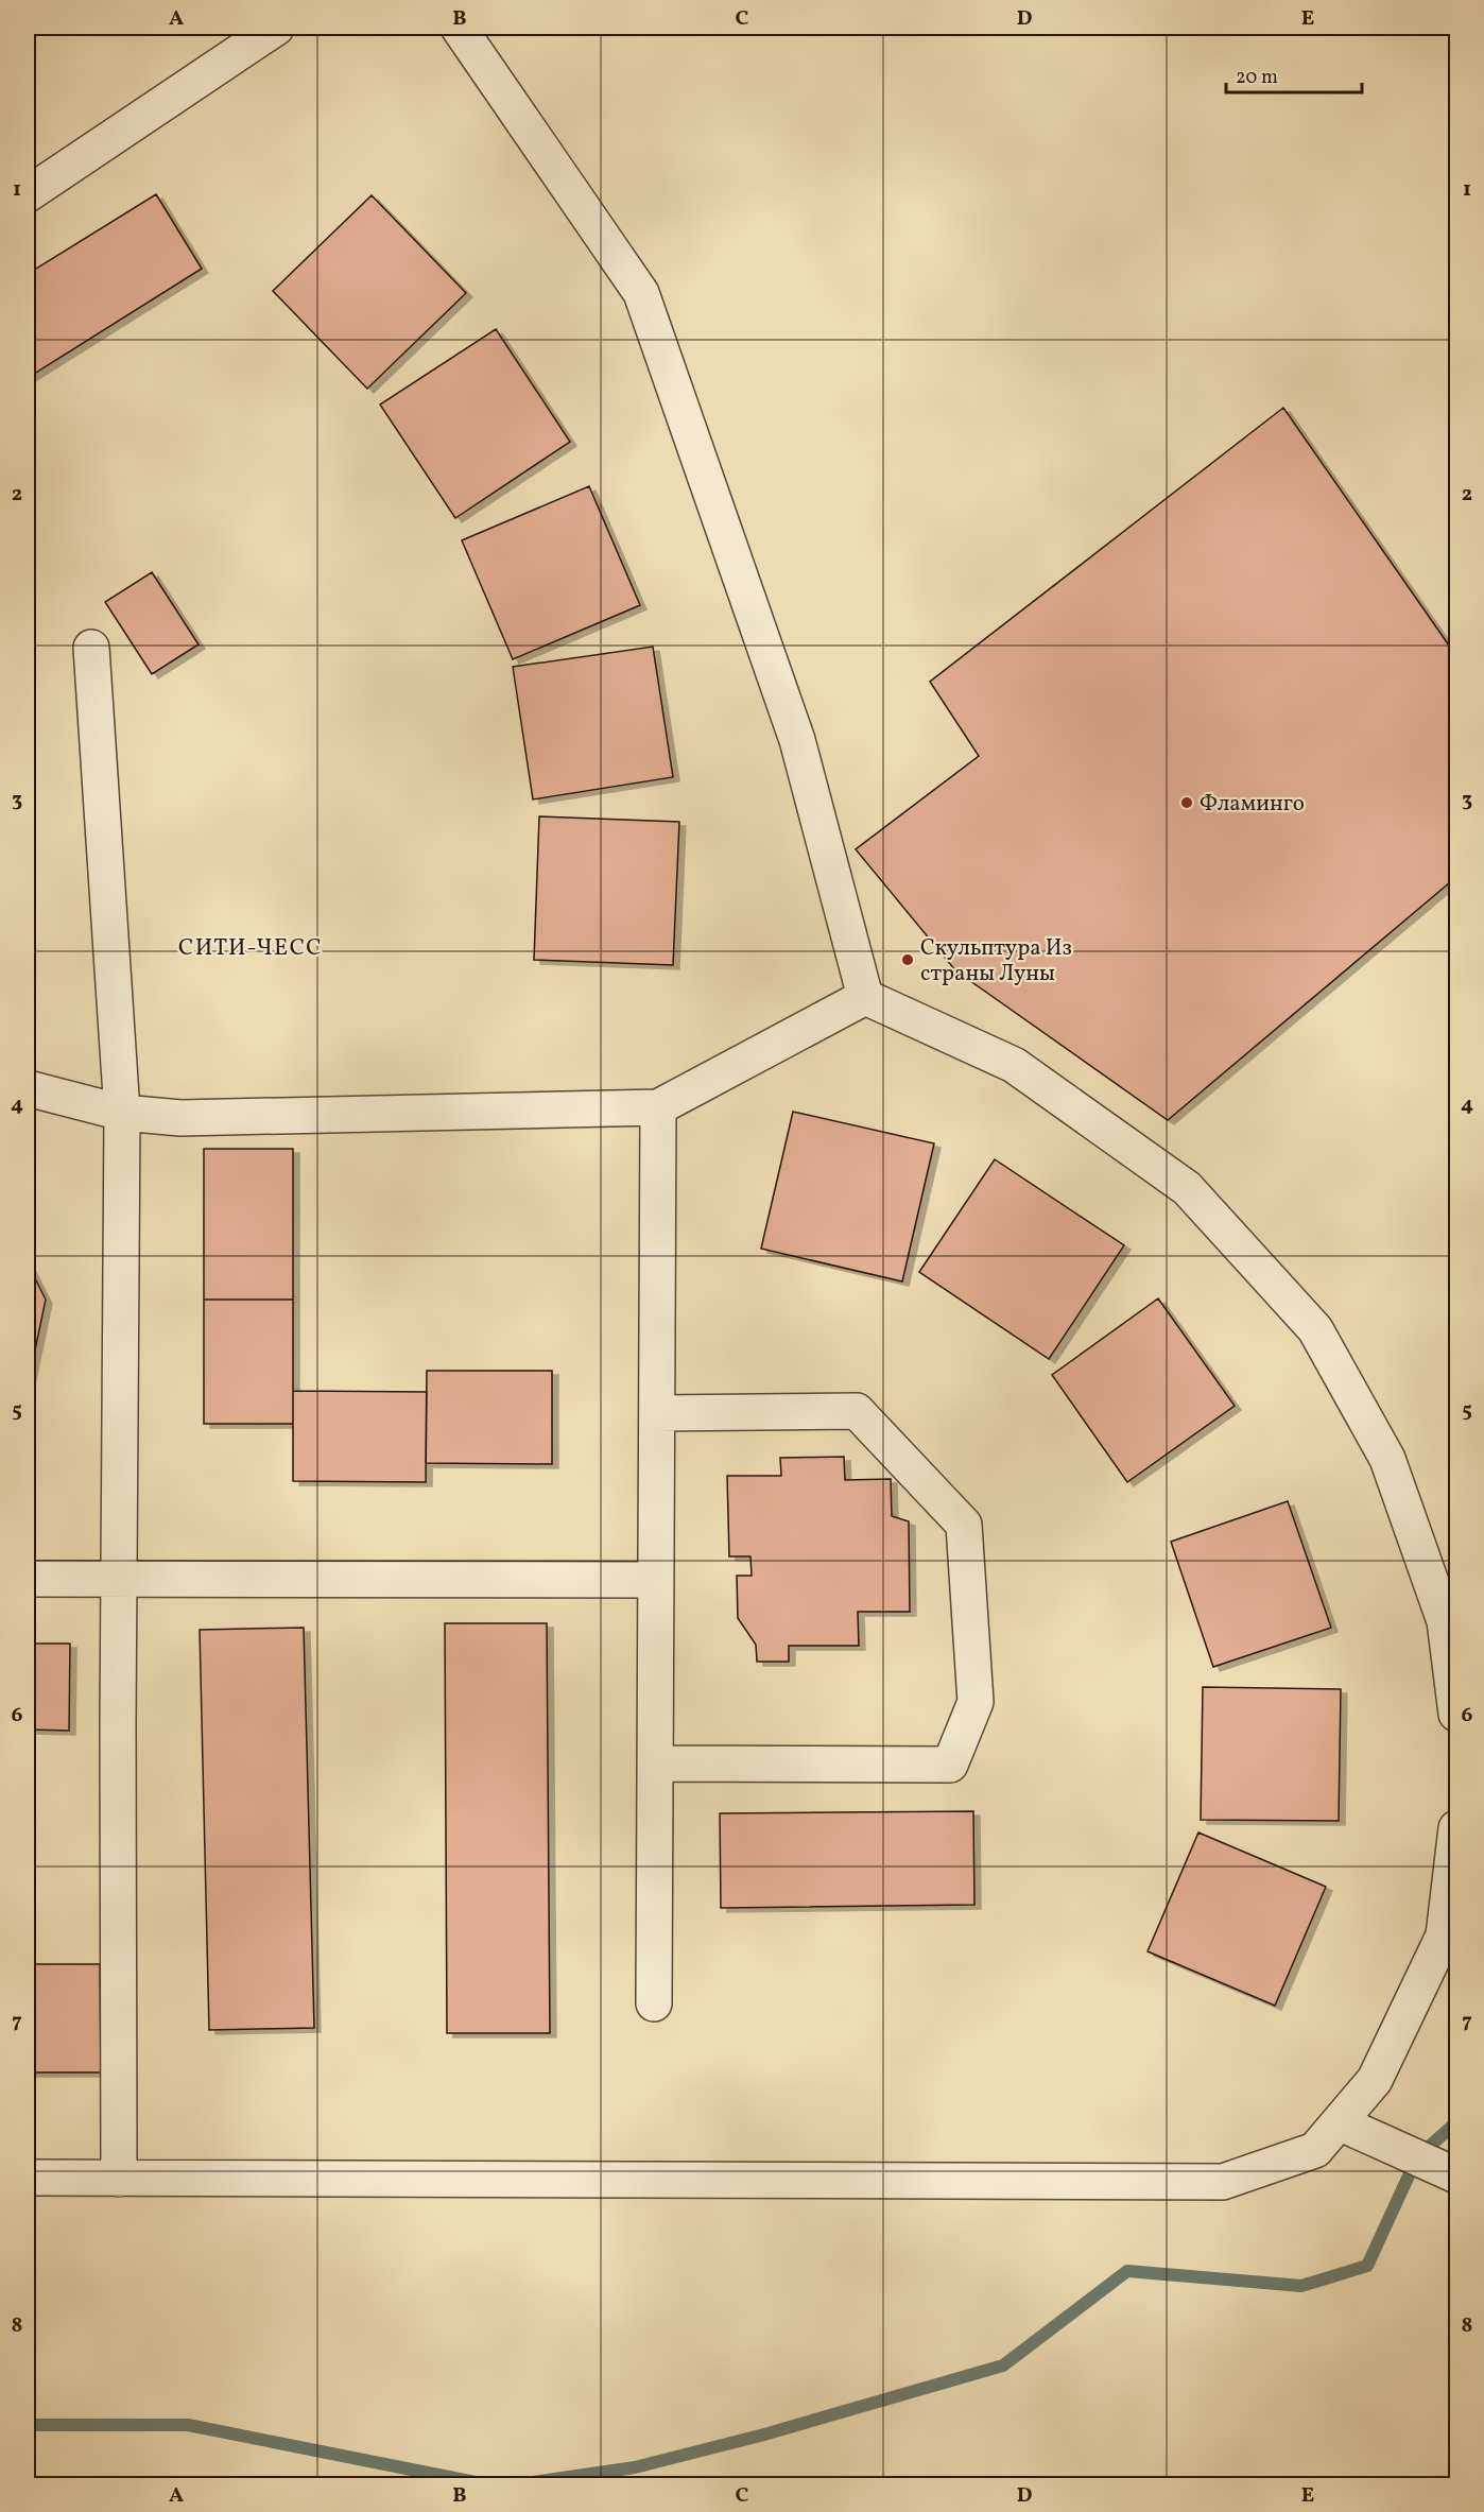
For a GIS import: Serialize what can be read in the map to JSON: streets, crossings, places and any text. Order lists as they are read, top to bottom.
{
  "districts": ["СИТИ-ЧЕСС"],
  "places": ["Фламинго", "Скульптура Из страны Луны"],
  "scale_bar": "20 m",
  "grid": {
    "columns": [
      "A",
      "B",
      "C",
      "D",
      "E"
    ],
    "rows": [
      "1",
      "2",
      "3",
      "4",
      "5",
      "6",
      "7",
      "8"
    ]
  }
}
